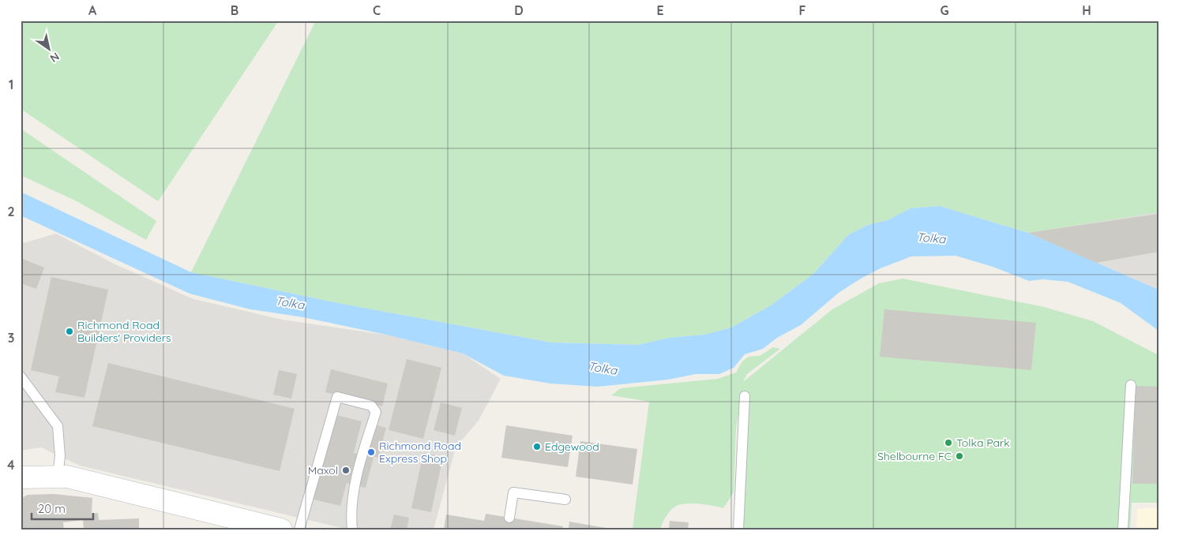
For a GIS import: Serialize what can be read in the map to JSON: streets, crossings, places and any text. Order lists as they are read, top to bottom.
{
  "water": ["Tolka"],
  "places": [
    "Richmond Road Builders' Providers",
    "Tolka Park",
    "Edgewood",
    "Richmond Road Express Shop",
    "Shelbourne FC",
    "Maxol"
  ],
  "scale_bar": "20 m",
  "north": "bottom right",
  "grid": {
    "columns": [
      "A",
      "B",
      "C",
      "D",
      "E",
      "F",
      "G",
      "H"
    ],
    "rows": [
      "1",
      "2",
      "3",
      "4"
    ]
  }
}
